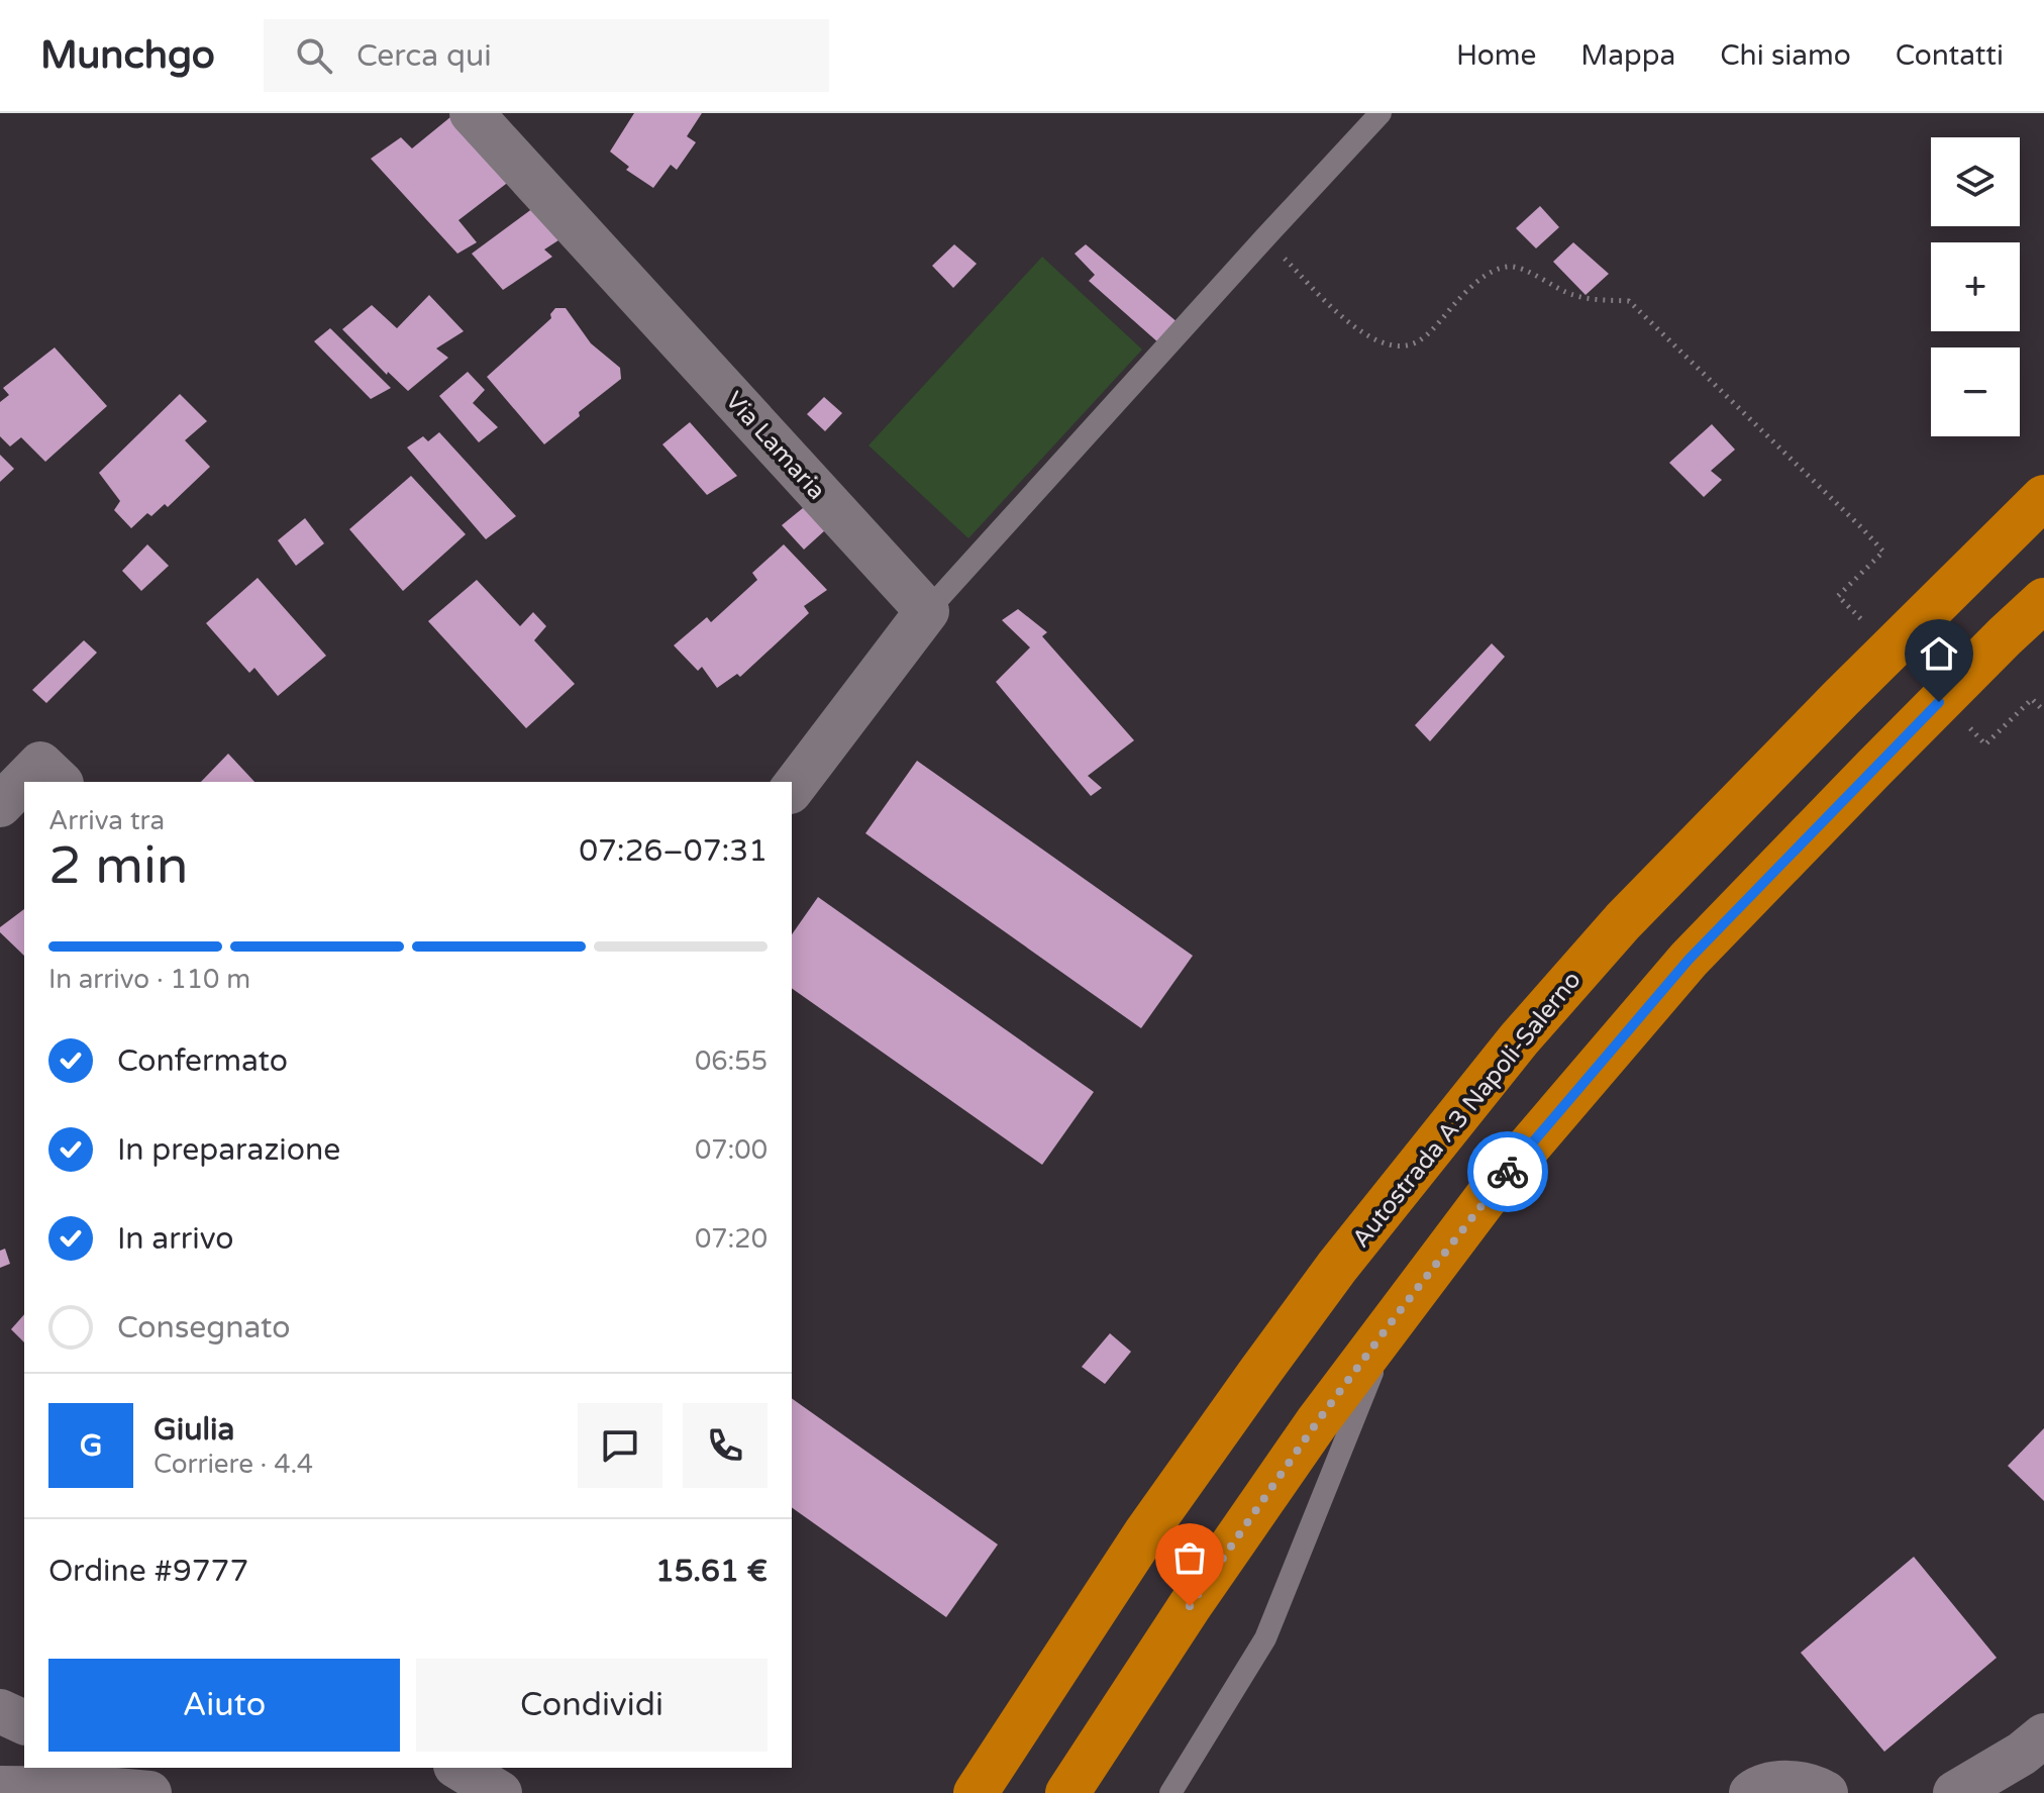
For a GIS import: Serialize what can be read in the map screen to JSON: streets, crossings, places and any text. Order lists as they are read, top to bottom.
{
  "streets": {
    "highway": ["Autostrada A3 Napoli-Salerno"],
    "street": ["Via Lamaria"]
  },
  "page": {
    "header": "Munchgo",
    "search": "Cerca qui",
    "nav": [
      "Home",
      "Mappa",
      "Chi siamo",
      "Contatti"
    ],
    "map_buttons": ["+", "−"],
    "heading": ["2 min", "Arriva tra", "07:26–07:31"],
    "panel": [
      "Giulia",
      "Corriere · 4.4",
      "Ordine #9777",
      "15.61 €"
    ],
    "bar": "In arrivo · 110 m",
    "list": [
      ["Confermato", "06:55"],
      ["In preparazione", "07:00"],
      ["In arrivo", "07:20"],
      "Consegnato"
    ],
    "round": "G",
    "buttons": ["Aiuto", "Condividi"]
  }
}
